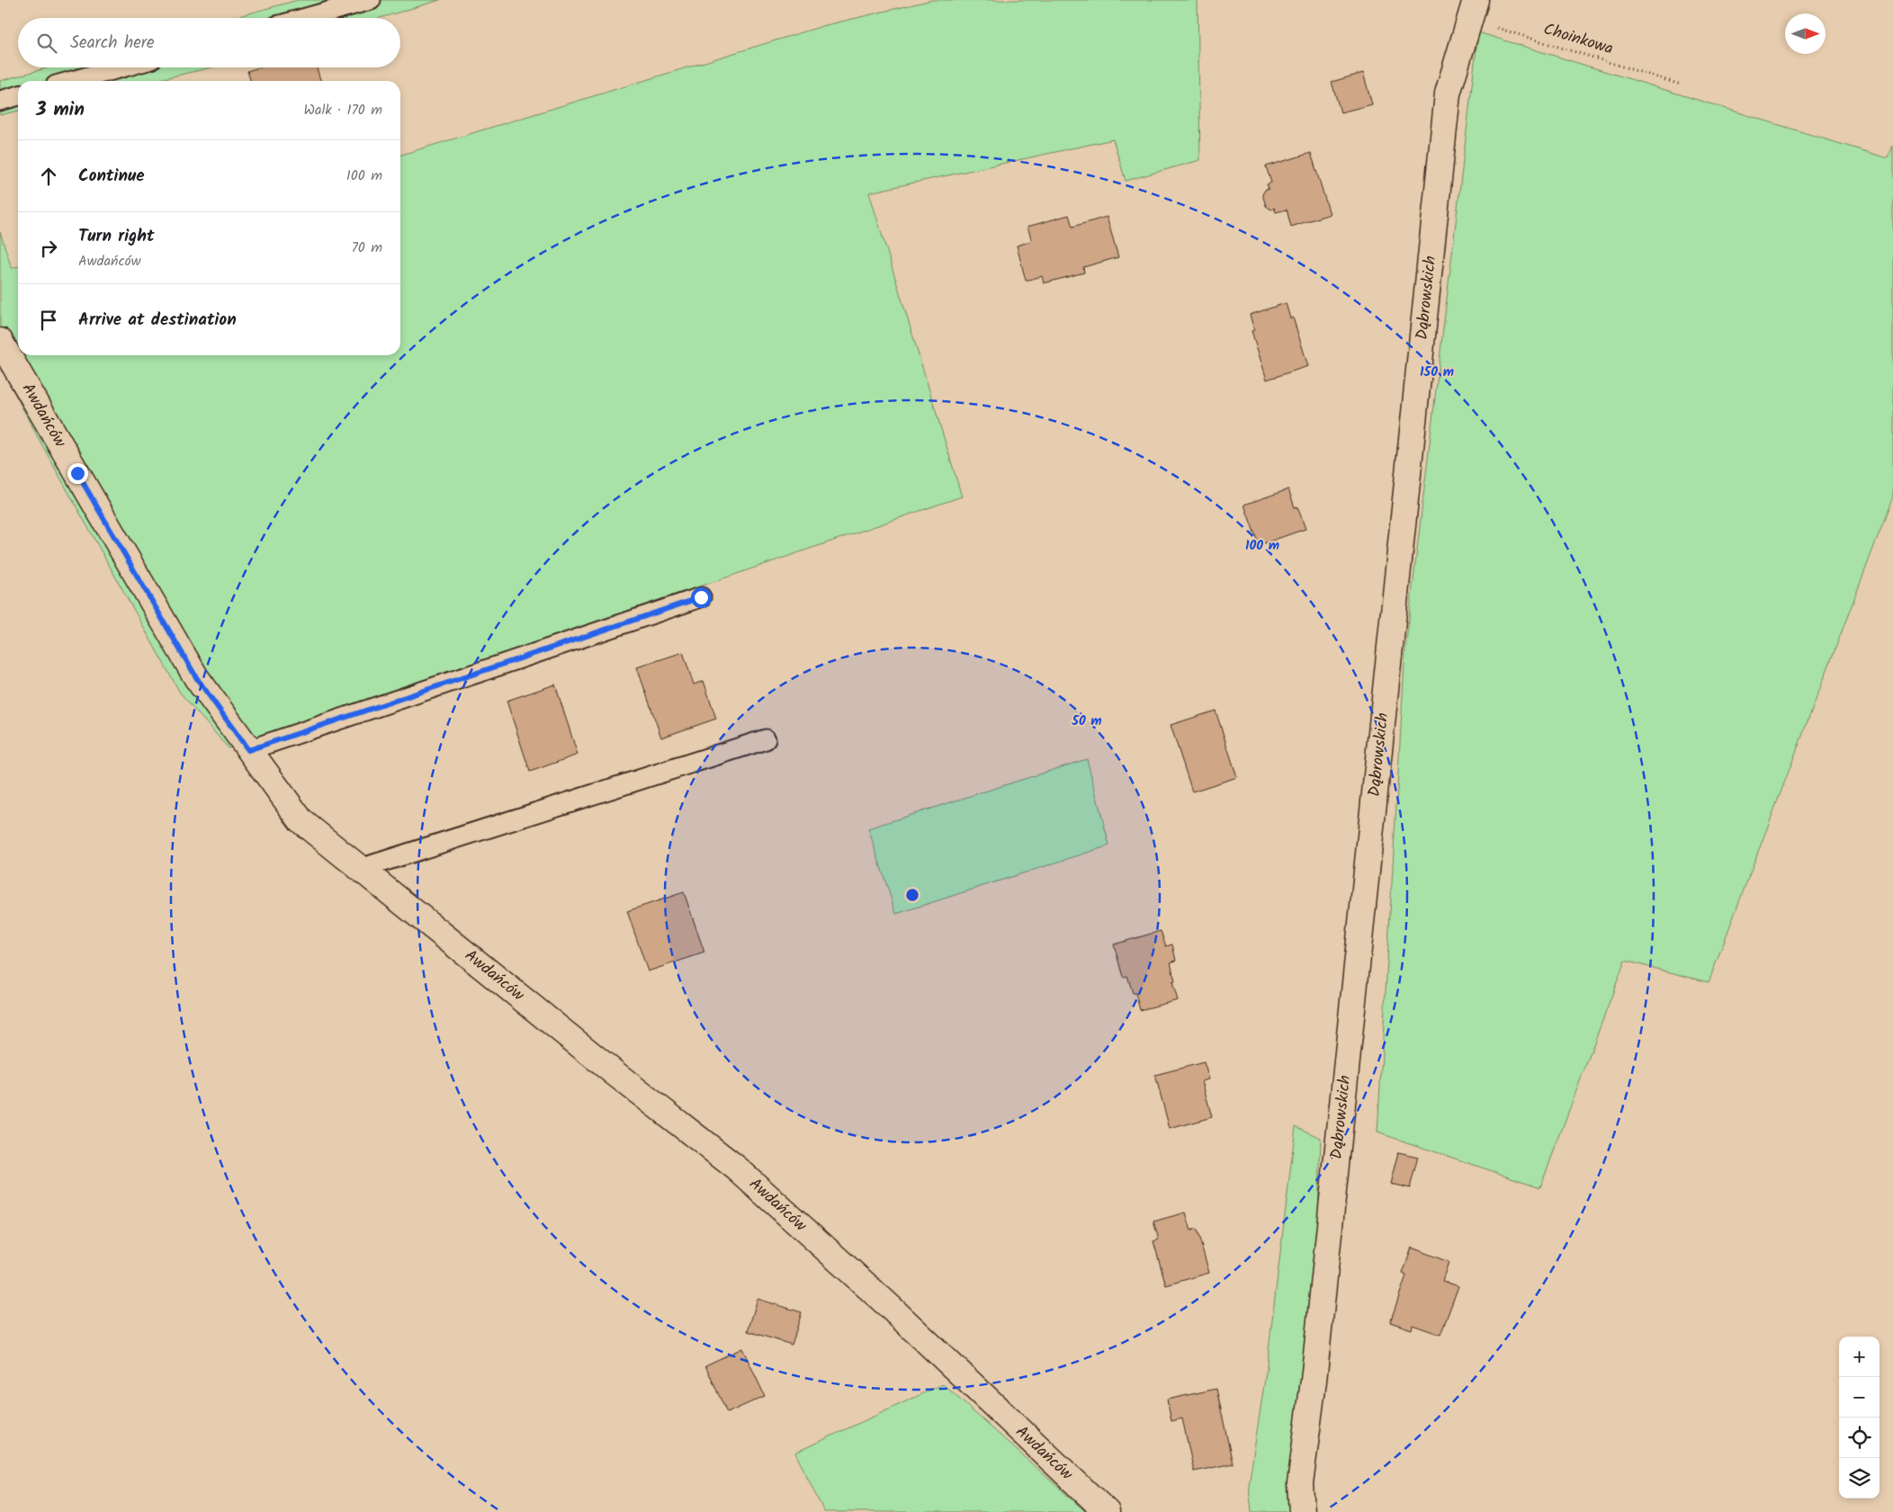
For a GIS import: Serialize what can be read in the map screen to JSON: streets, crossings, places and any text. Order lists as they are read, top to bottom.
{
  "streets": {
    "street": ["Dąbrowskich", "Awdańców"],
    "path": ["Choinkowa"]
  },
  "crossings": [
    ["Choinkowa", "Dąbrowskich"]
  ],
  "north": "right",
  "page": {
    "search": "Search here",
    "heading": ["3 min", "Walk · 170 m"],
    "list": [
      ["Continue", "100 m"],
      ["Turn right", "Awdańców", "70 m"],
      "Arrive at destination"
    ],
    "map_buttons": ["+", "−"]
  },
  "rings": ["150 m", "100 m", "50 m"]
}
